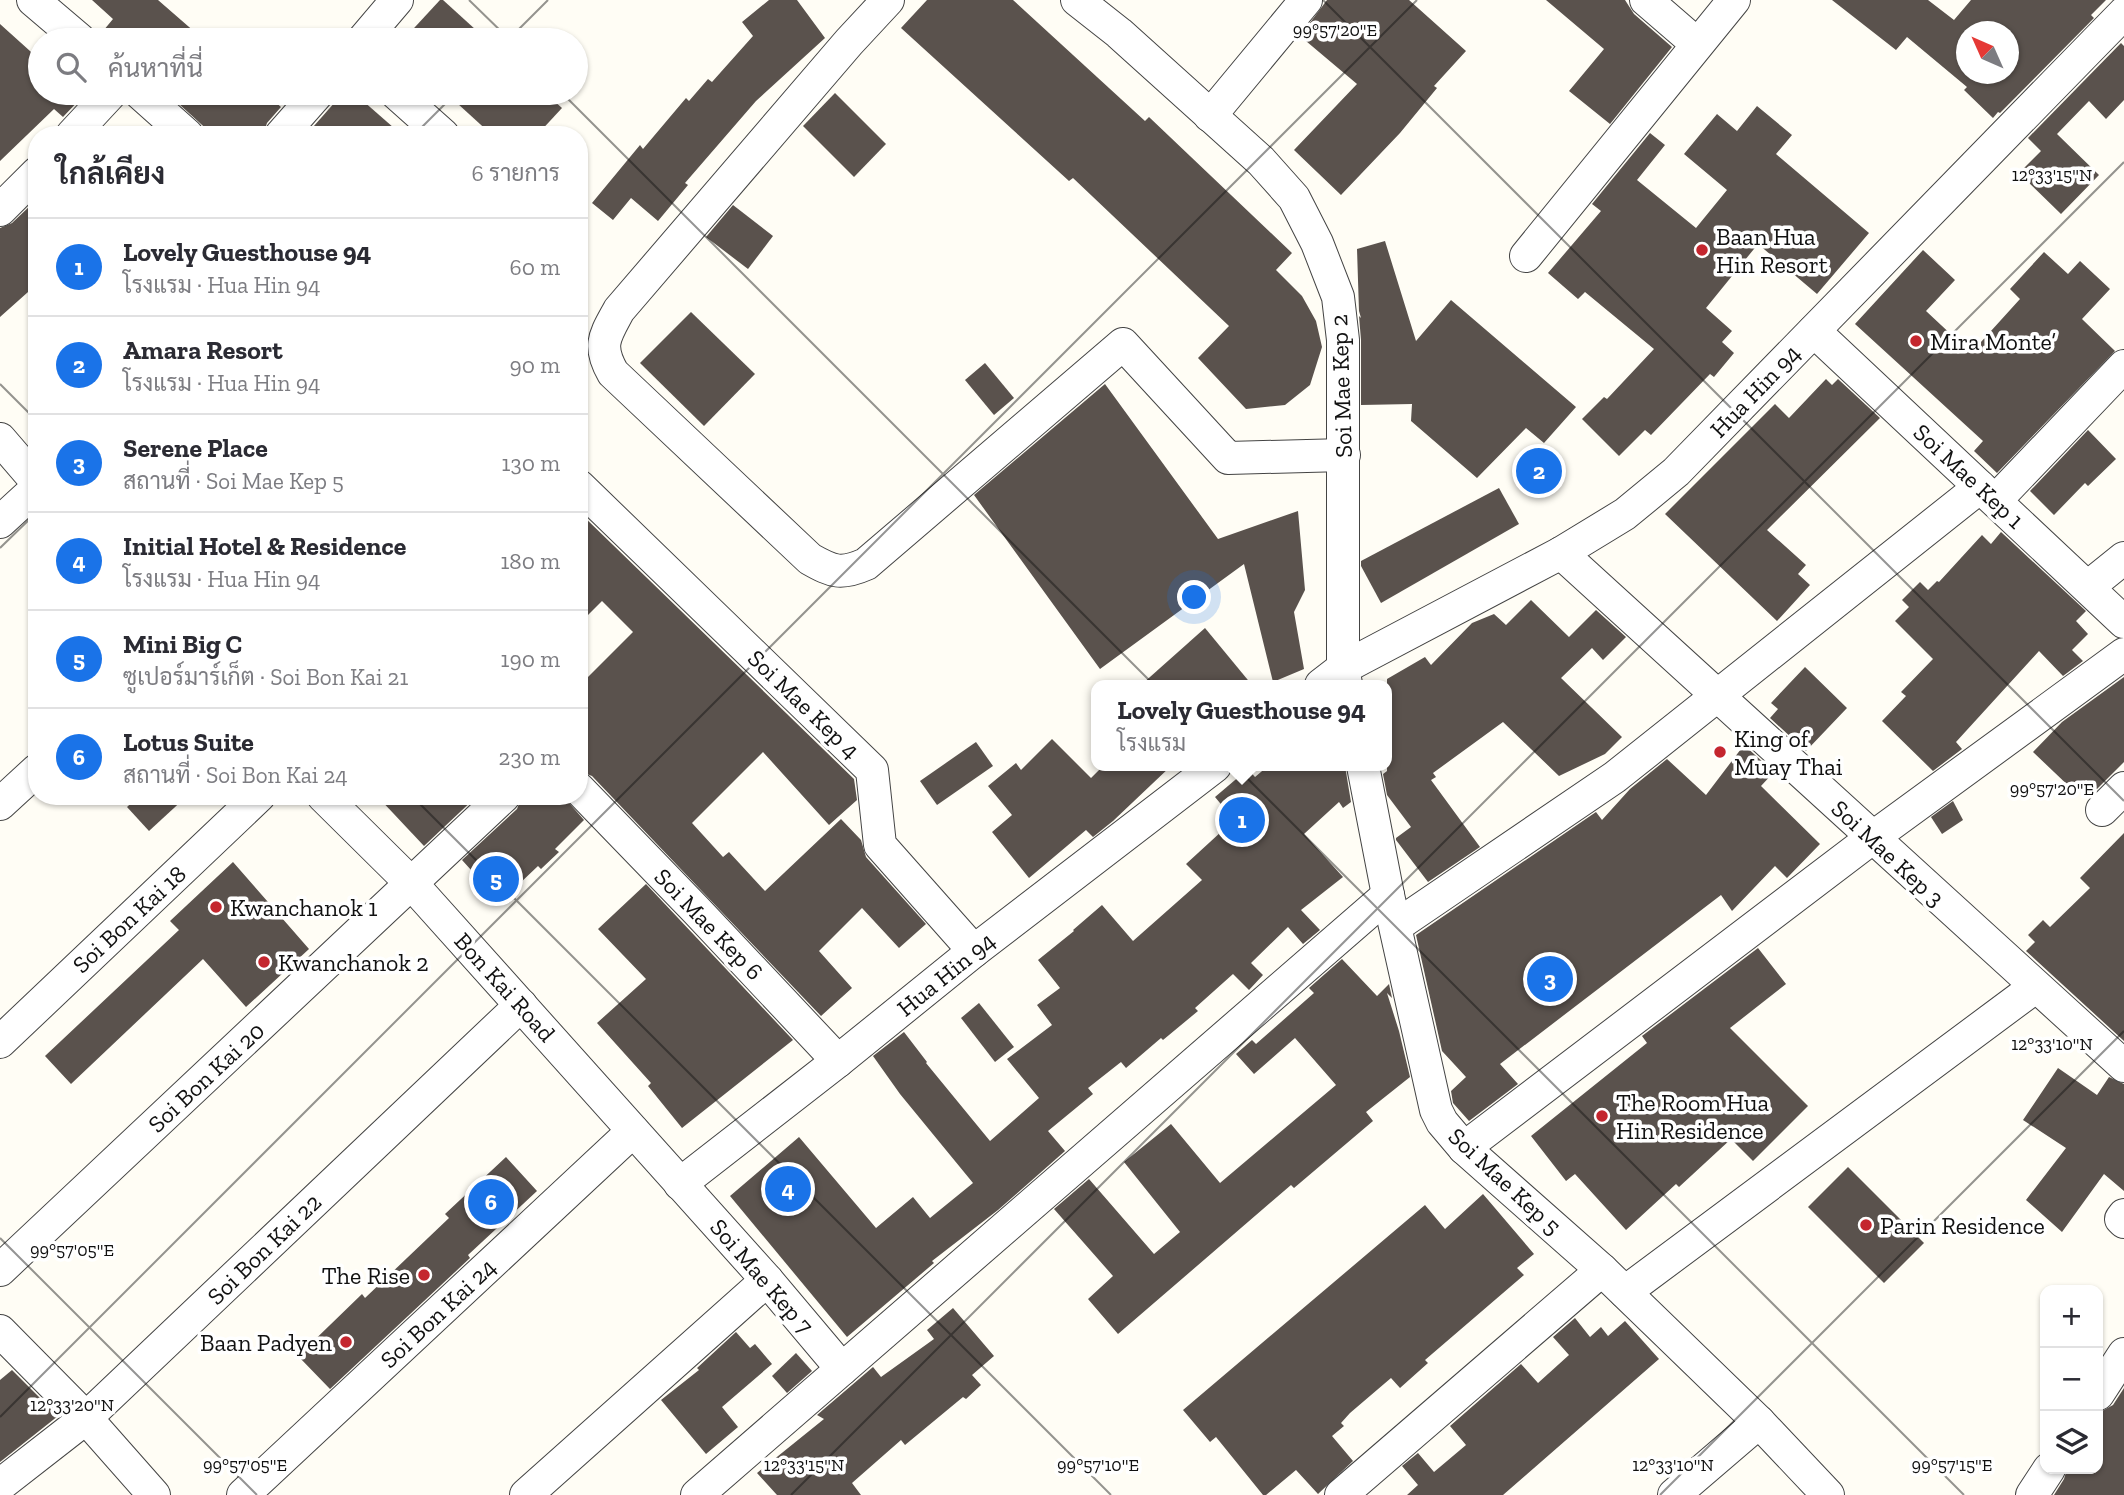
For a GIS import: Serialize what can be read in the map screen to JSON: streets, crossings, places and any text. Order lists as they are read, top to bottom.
{
  "streets": {
    "street": [
      "Soi Mae Kep 2",
      "Hua Hin 94",
      "Soi Mae Kep 1",
      "Soi Mae Kep 4",
      "Soi Mae Kep 3",
      "Soi Bon Kai 18",
      "Soi Mae Kep 6",
      "Bon Kai Road",
      "Soi Bon Kai 20",
      "Soi Mae Kep 5",
      "Soi Bon Kai 22",
      "Soi Mae Kep 7",
      "Soi Bon Kai 24"
    ]
  },
  "crossings": [
    ["Soi Mae Kep 2", "Hua Hin 94"],
    ["Hua Hin 94", "Soi Mae Kep 1"],
    ["Hua Hin 94", "Soi Mae Kep 4"],
    ["Hua Hin 94", "Soi Mae Kep 3"],
    ["Hua Hin 94", "Soi Mae Kep 6"],
    ["Hua Hin 94", "Bon Kai Road"],
    ["Hua Hin 94", "Soi Mae Kep 7"],
    ["Bon Kai Road", "Soi Bon Kai 20"],
    ["Bon Kai Road", "Soi Bon Kai 22"],
    ["Bon Kai Road", "Soi Mae Kep 7"],
    ["Bon Kai Road", "Soi Bon Kai 24"]
  ],
  "places": [
    "Baan Hua Hin Resort",
    "Mira Monte’",
    "King of Muay Thai",
    "Kwanchanok 1",
    "Kwanchanok 2",
    "The Room Hua Hin Residence",
    "Parin Residence",
    "The Rise",
    "Baan Padyen"
  ],
  "north": "top left",
  "page": {
    "search": "ค้นหาที่นี่",
    "heading": ["ใกล้เคียง", "6 รายการ"],
    "list": [
      {
        "mark": "1",
        "name": "Lovely Guesthouse 94",
        "note": "โรงแรม · Hua Hin 94",
        "value": "60 m"
      },
      {
        "mark": "2",
        "name": "Amara Resort",
        "note": "โรงแรม · Hua Hin 94",
        "value": "90 m"
      },
      {
        "mark": "3",
        "name": "Serene Place",
        "note": "สถานที่ · Soi Mae Kep 5",
        "value": "130 m"
      },
      {
        "mark": "4",
        "name": "Initial Hotel & Residence",
        "note": "โรงแรม · Hua Hin 94",
        "value": "180 m"
      },
      {
        "mark": "5",
        "name": "Mini Big C",
        "note": "ซูเปอร์มาร์เก็ต · Soi Bon Kai 21",
        "value": "190 m"
      },
      {
        "mark": "6",
        "name": "Lotus Suite",
        "note": "สถานที่ · Soi Bon Kai 24",
        "value": "230 m"
      }
    ],
    "pins": [
      "2",
      "1",
      "5",
      "3",
      "4",
      "6"
    ],
    "popup": ["Lovely Guesthouse 94", "โรงแรม"],
    "map_buttons": ["+", "−"]
  },
  "coordinates": [
    "99°57'20\"E",
    "12°33'15\"N",
    "12°33'10\"N",
    "99°57'05\"E",
    "12°33'20\"N",
    "99°57'10\"E",
    "99°57'15\"E"
  ]
}
